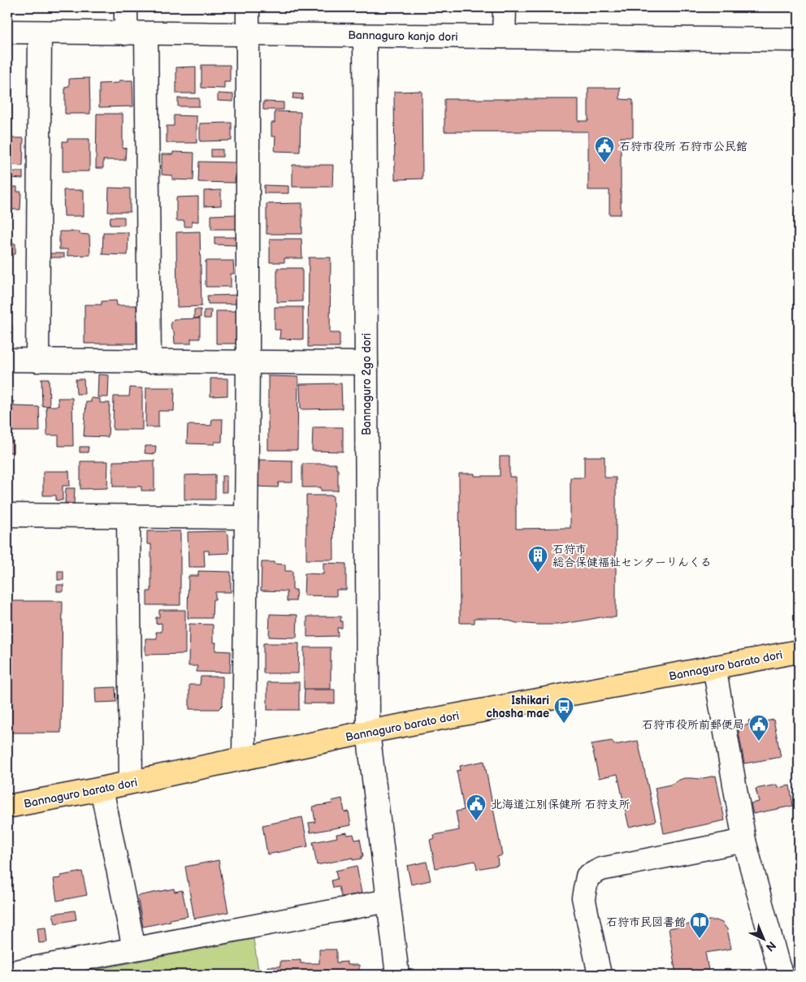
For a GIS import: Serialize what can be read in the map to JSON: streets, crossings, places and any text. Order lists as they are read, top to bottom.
{
  "streets": {
    "main road": ["Bannaguro barato dori"],
    "street": ["Bannaguro kanjo dori", "Bannaguro 2go dori"]
  },
  "crossings": [
    ["Bannaguro kanjo dori", "Bannaguro 2go dori"],
    ["Bannaguro 2go dori", "Bannaguro barato dori"]
  ],
  "places": {
    "public building": ["石狩市役所 石狩市公民館", "石狩市役所前郵便局", "北海道江別保健所 石狩支所"],
    "building": ["石狩市 総合保健福祉センターりんくる"],
    "bus stop": ["Ishikari chosha mae"],
    "library": ["石狩市民図書館"]
  },
  "north": "bottom right"
}
